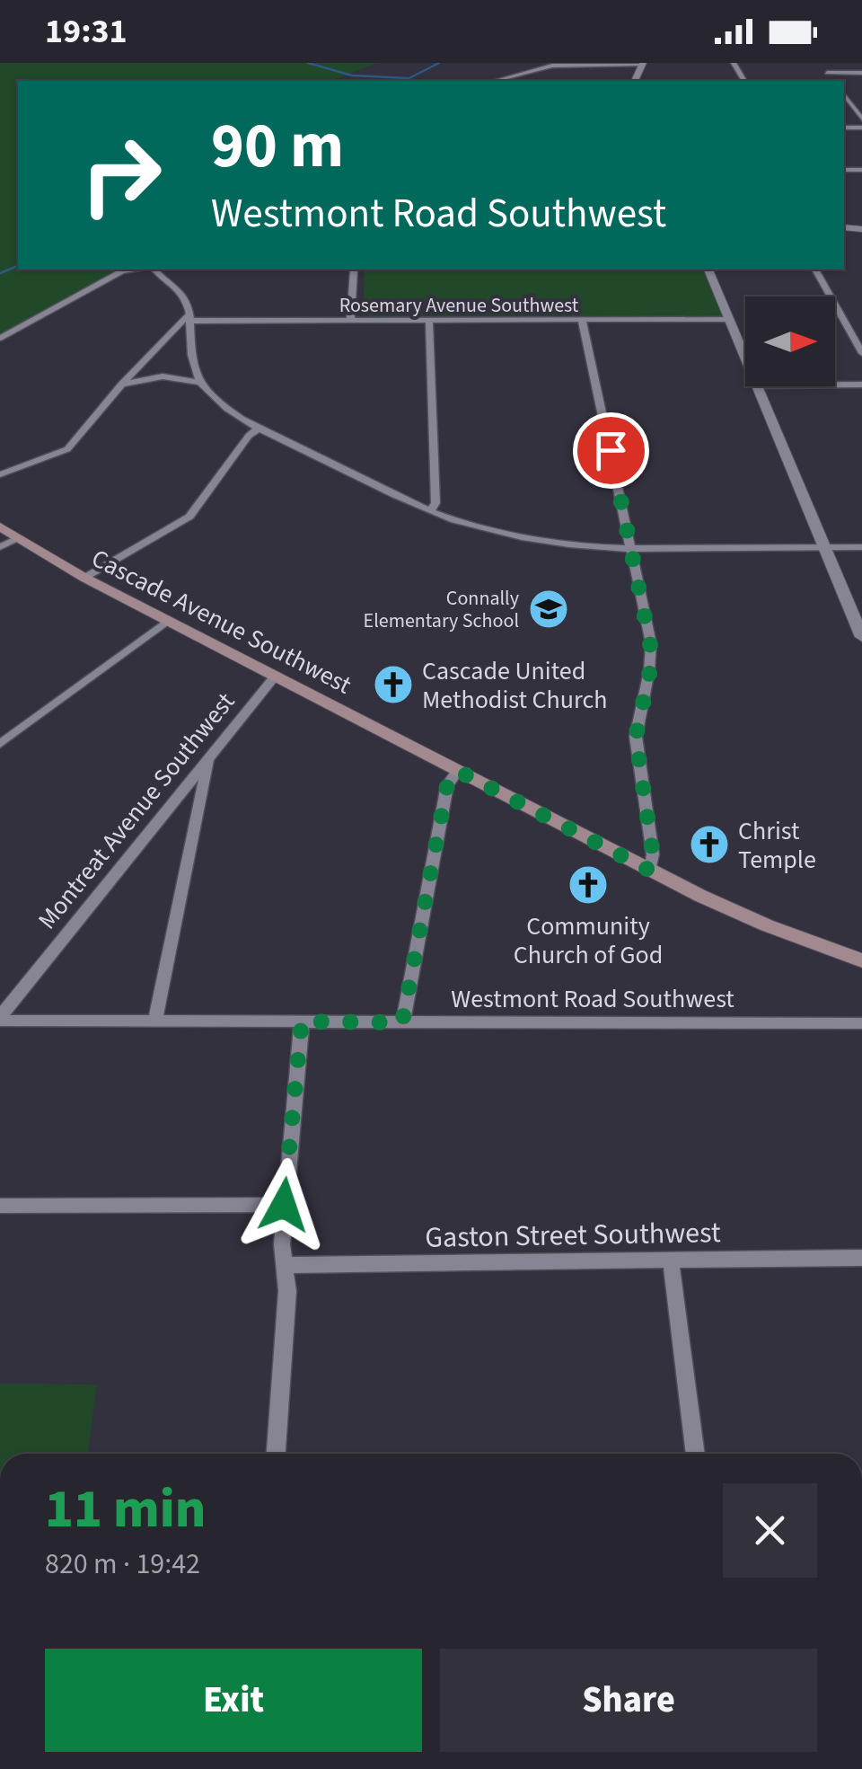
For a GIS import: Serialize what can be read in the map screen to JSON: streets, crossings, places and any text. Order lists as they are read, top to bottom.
{
  "streets": {
    "main road": ["Cascade Avenue Southwest"],
    "street": [
      "Rosemary Avenue Southwest",
      "Montreat Avenue Southwest",
      "Westmont Road Southwest",
      "Gaston Street Southwest"
    ]
  },
  "crossings": [
    ["Cascade Avenue Southwest", "Montreat Avenue Southwest"],
    ["Montreat Avenue Southwest", "Westmont Road Southwest"]
  ],
  "places": {
    "school or university": ["Connally Elementary School"],
    "church": ["Cascade United Methodist Church", "Christ Temple", "Community Church of God"]
  },
  "north": "right",
  "page": {
    "status": "19:31",
    "turn": ["90 m", "Westmont Road Southwest"],
    "heading": ["11 min", "820 m · 19:42"],
    "buttons": ["Exit", "Share"]
  }
}
